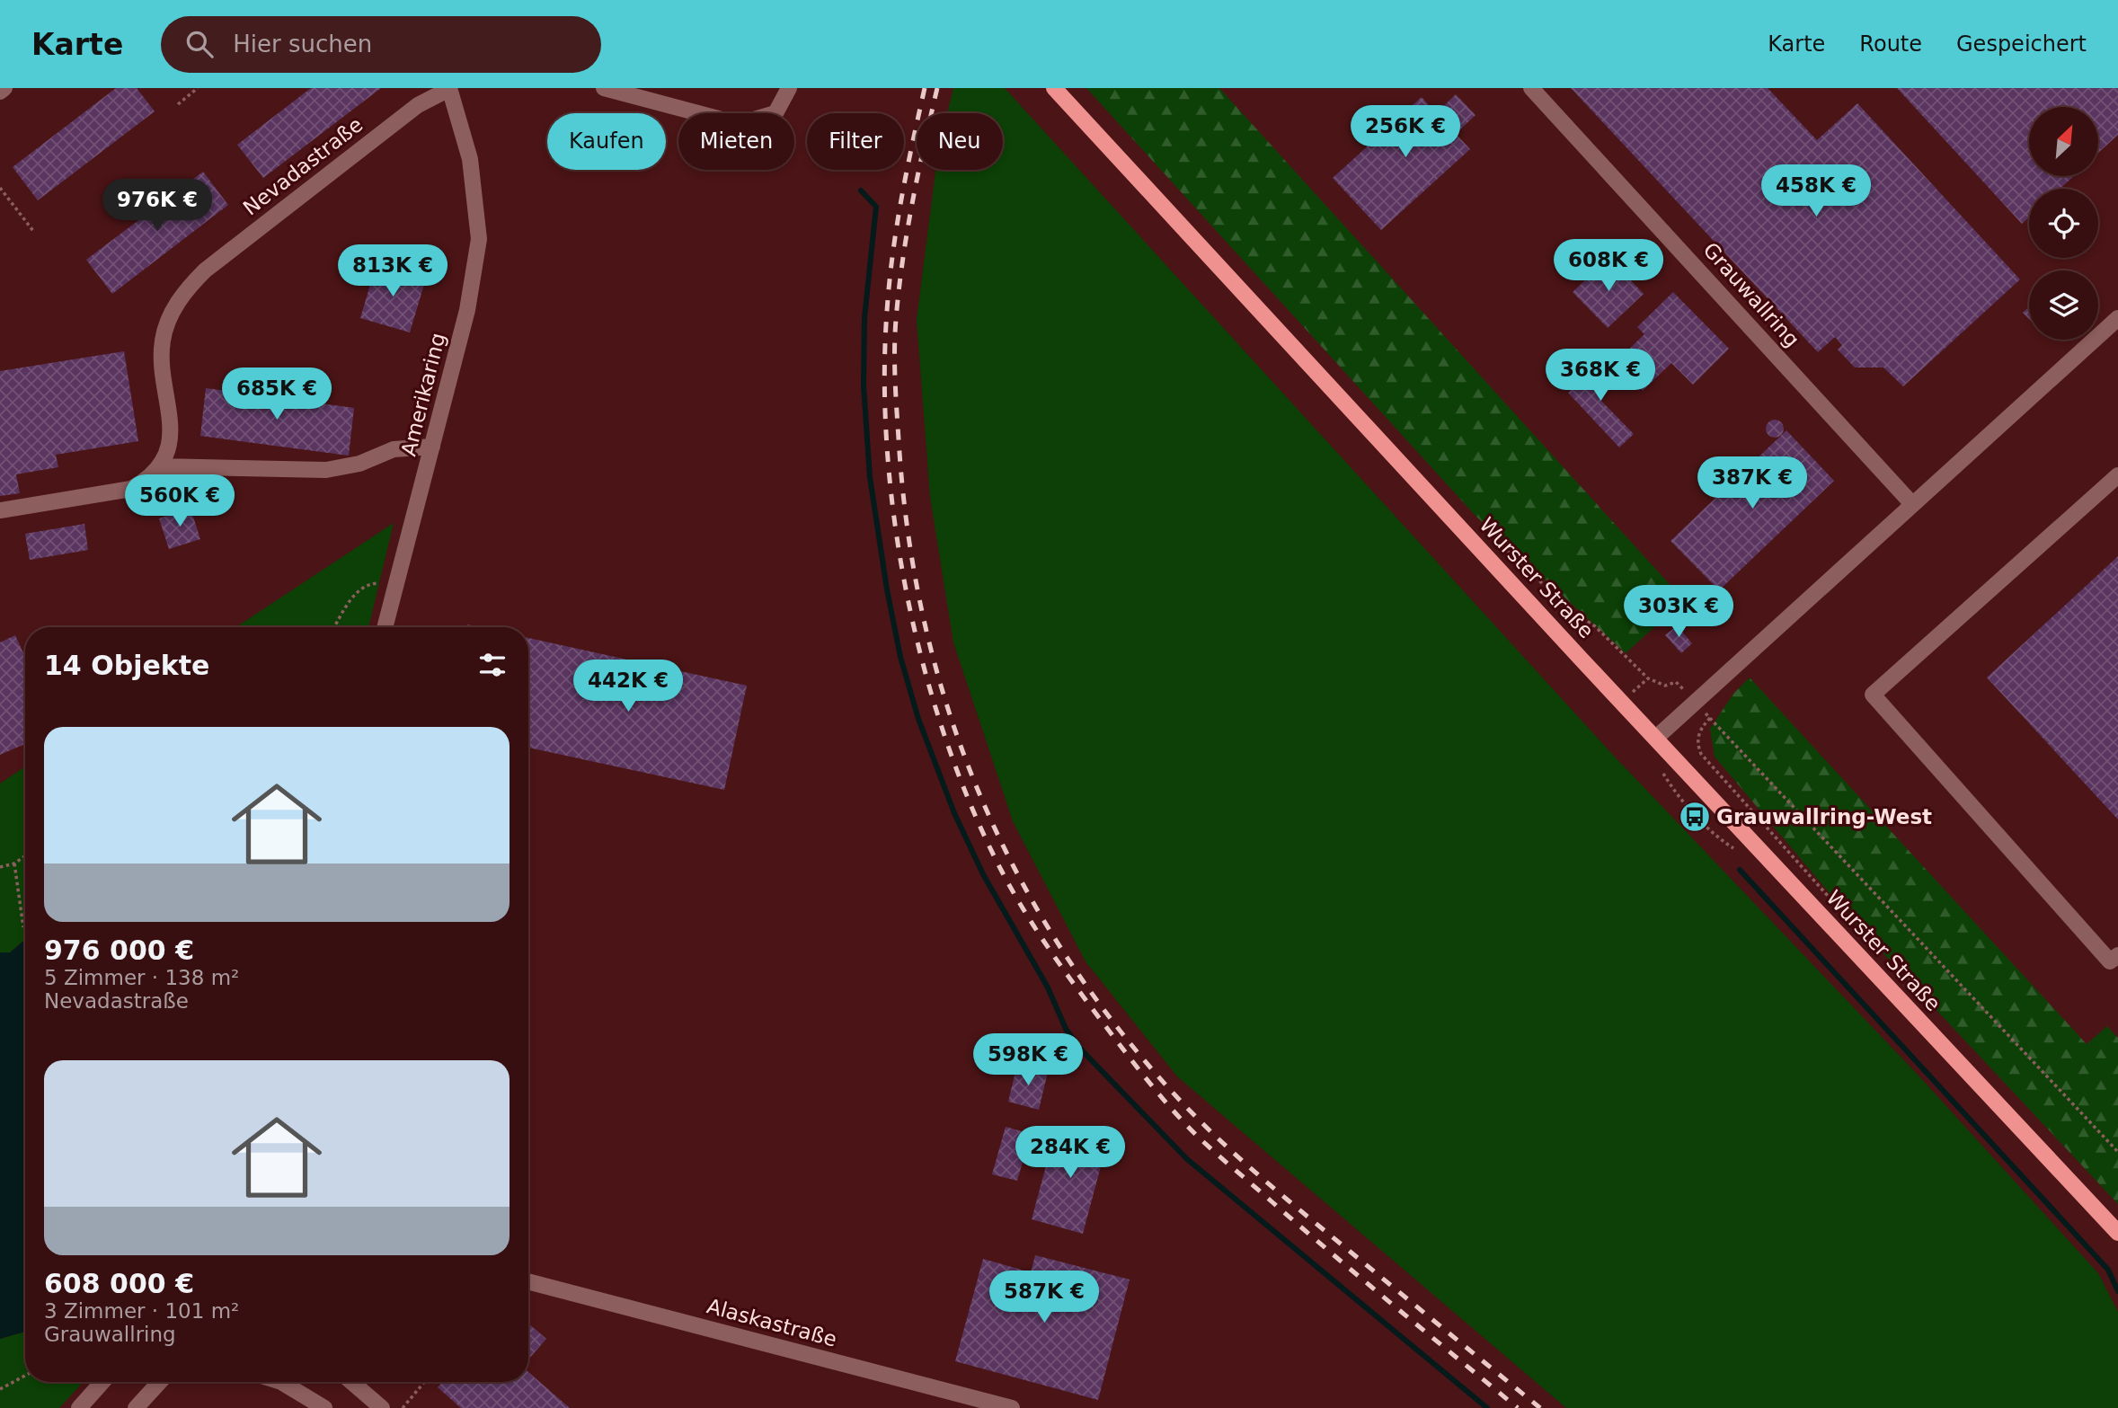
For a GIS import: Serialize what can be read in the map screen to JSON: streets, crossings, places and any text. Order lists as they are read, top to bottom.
{
  "streets": {
    "main road": ["Wurster Straße"],
    "street": [
      "Nevadastraße",
      "Grauwallring",
      "Amerikaring",
      "Alaskastraße"
    ]
  },
  "crossings": [
    ["Nevadastraße", "Amerikaring"]
  ],
  "places": {
    "bus stop": ["Grauwallring-West"]
  },
  "north": "top right",
  "page": {
    "header": "Karte",
    "search": "Hier suchen",
    "nav": ["Karte", "Route", "Gespeichert"],
    "price": [
      "256K €",
      "458K €",
      "976K €",
      "608K €",
      "813K €",
      "368K €",
      "685K €",
      "387K €",
      "560K €",
      "303K €",
      "442K €",
      "598K €",
      "284K €",
      "587K €"
    ],
    "chip": [
      "Kaufen",
      "Mieten",
      "Filter",
      "Neu"
    ],
    "heading": "14 Objekte",
    "list": [
      {
        "name": "976 000 €",
        "note": "5 Zimmer · 138 m² · Nevadastraße"
      },
      {
        "name": "608 000 €",
        "note": "3 Zimmer · 101 m² · Grauwallring"
      }
    ]
  }
}
